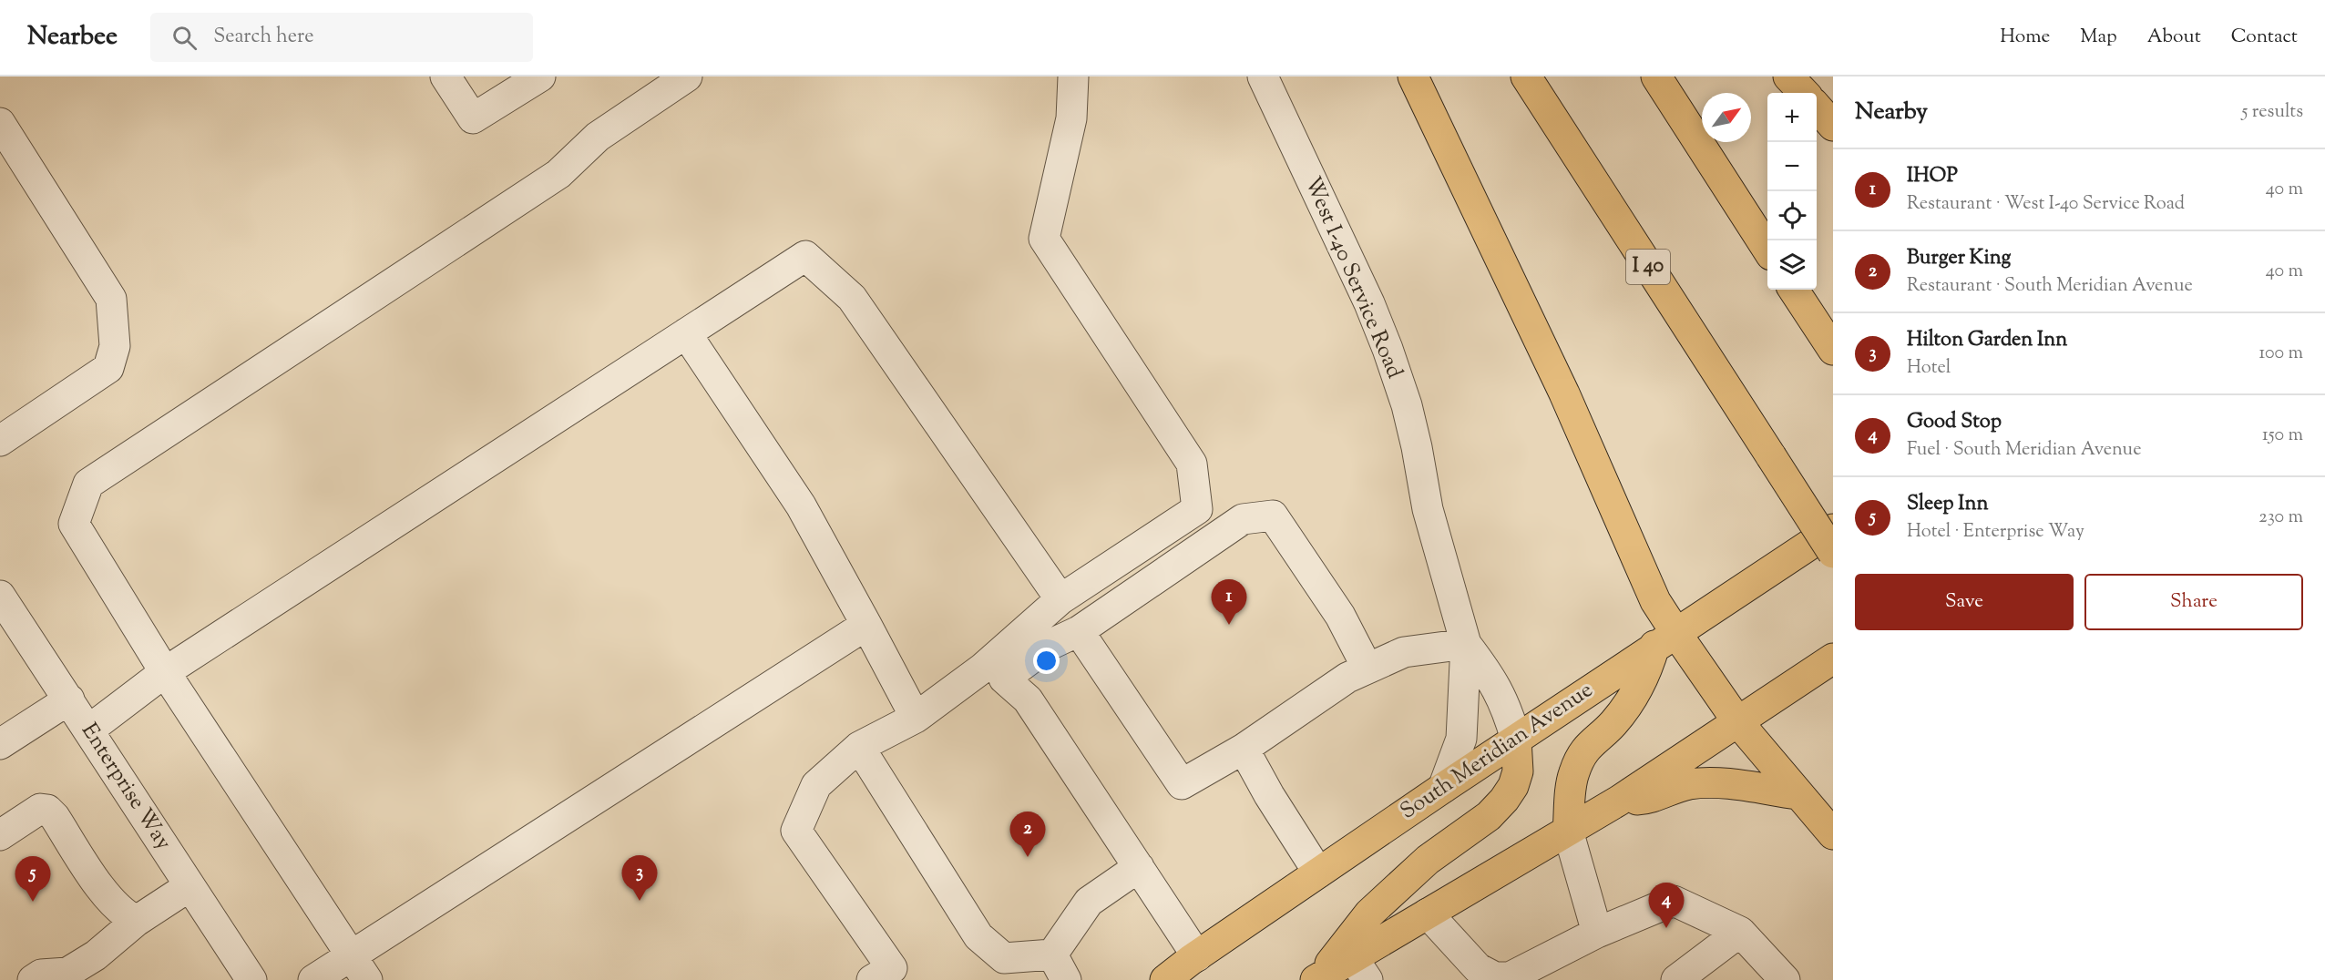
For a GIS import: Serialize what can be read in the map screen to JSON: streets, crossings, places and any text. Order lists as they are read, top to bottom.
{
  "streets": {
    "main road": ["I 40", "South Meridian Avenue"],
    "street": ["West I-40 Service Road", "Enterprise Way"]
  },
  "crossings": [
    ["West I-40 Service Road", "South Meridian Avenue"]
  ],
  "north": "top right",
  "page": {
    "header": "Nearbee",
    "search": "Search here",
    "nav": [
      "Home",
      "Map",
      "About",
      "Contact"
    ],
    "heading": ["Nearby", "5 results"],
    "map_buttons": ["+", "−"],
    "list": [
      {
        "mark": "1",
        "name": "IHOP",
        "note": "Restaurant · West I-40 Service Road",
        "value": "40 m"
      },
      {
        "mark": "2",
        "name": "Burger King",
        "note": "Restaurant · South Meridian Avenue",
        "value": "40 m"
      },
      {
        "mark": "3",
        "name": "Hilton Garden Inn",
        "note": "Hotel",
        "value": "100 m"
      },
      {
        "mark": "4",
        "name": "Good Stop",
        "note": "Fuel · South Meridian Avenue",
        "value": "150 m"
      },
      {
        "mark": "5",
        "name": "Sleep Inn",
        "note": "Hotel · Enterprise Way",
        "value": "230 m"
      }
    ],
    "buttons": ["Save", "Share"],
    "pins": [
      "1",
      "2",
      "3",
      "5",
      "4"
    ]
  }
}
